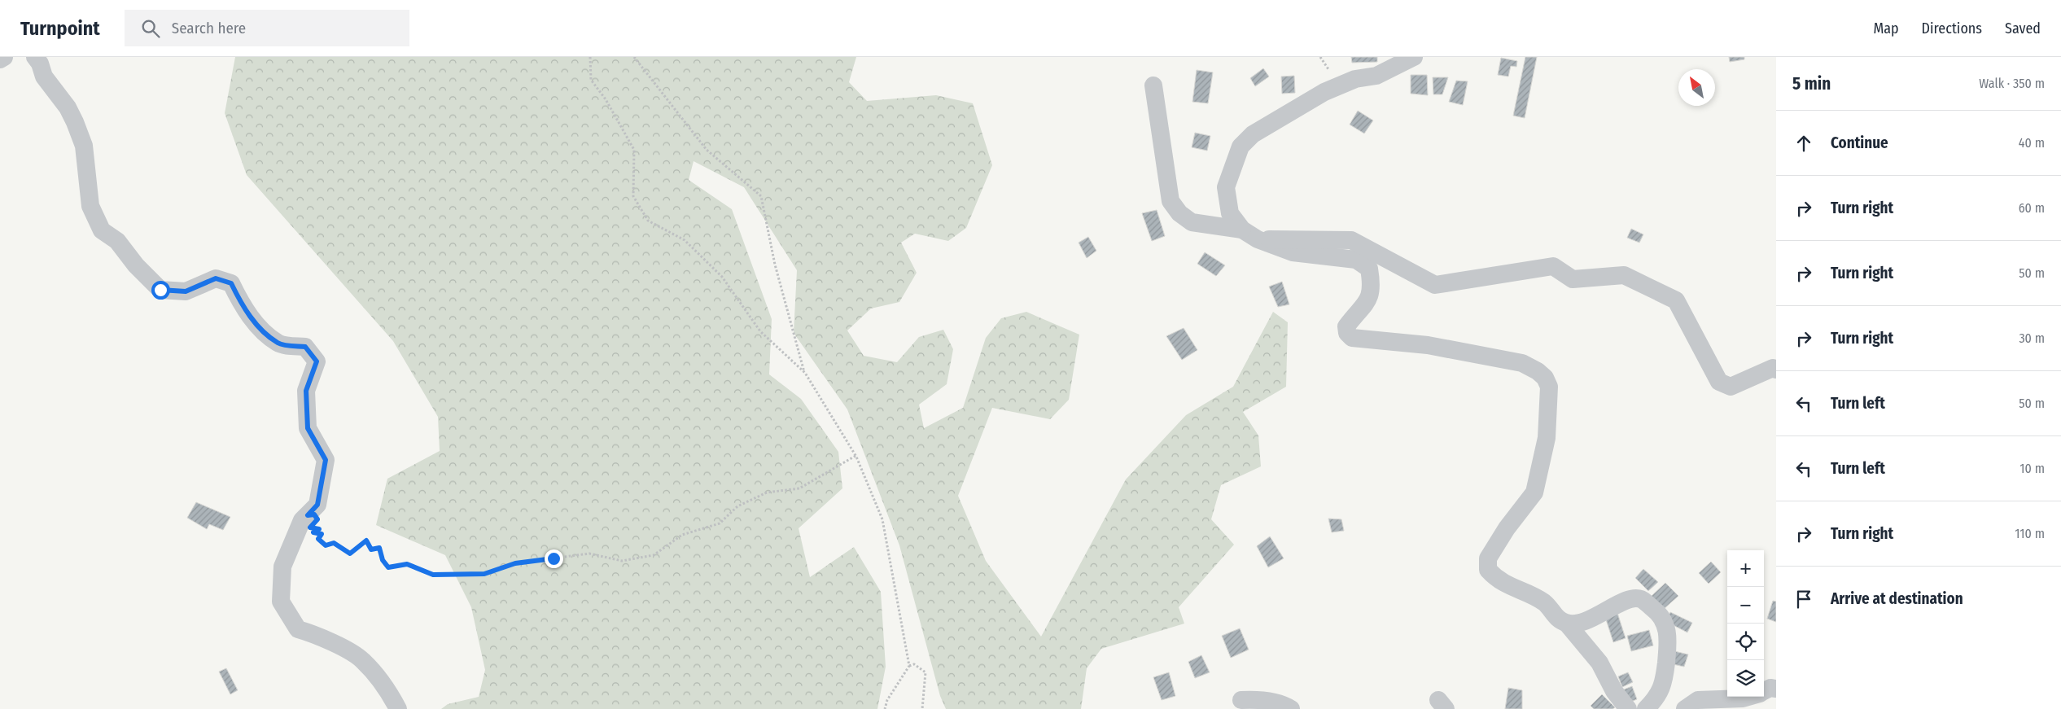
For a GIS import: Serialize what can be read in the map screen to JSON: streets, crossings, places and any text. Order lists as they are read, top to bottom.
{
  "north": "top left",
  "page": {
    "header": "Turnpoint",
    "search": "Search here",
    "nav": ["Map", "Directions", "Saved"],
    "heading": ["5 min", "Walk · 350 m"],
    "list": [
      ["Continue", "40 m"],
      ["Turn right", "60 m"],
      ["Turn right", "50 m"],
      ["Turn right", "30 m"],
      ["Turn left", "50 m"],
      ["Turn left", "10 m"],
      ["Turn right", "110 m"],
      "Arrive at destination"
    ],
    "map_buttons": ["+", "−"]
  }
}
